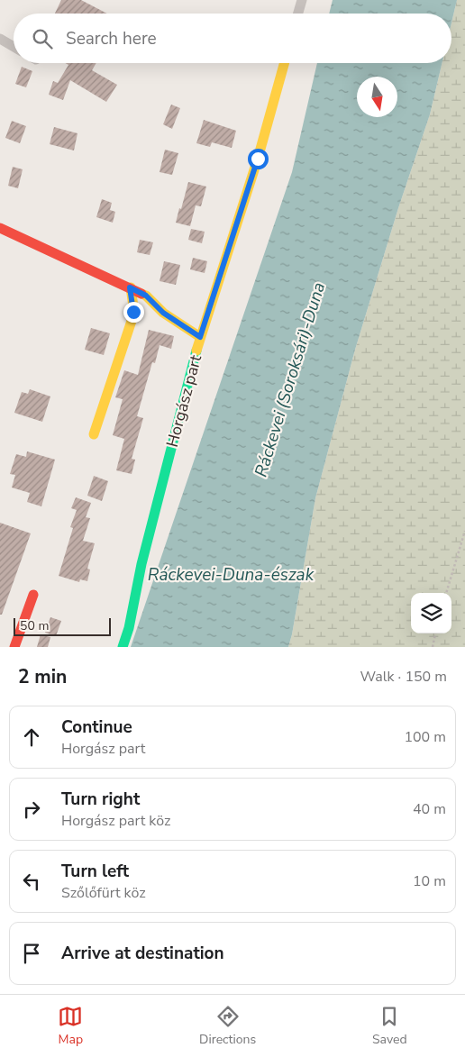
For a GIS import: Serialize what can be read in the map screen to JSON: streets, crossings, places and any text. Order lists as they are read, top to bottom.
{
  "streets": {
    "street": ["Horgász part"]
  },
  "water": ["Ráckevei (Soroksári)-Duna", "Ráckevei-Duna-észak"],
  "scale_bar": "50 m",
  "north": "bottom",
  "page": {
    "search": "Search here",
    "scale": "50 m",
    "heading": ["2 min", "Walk · 150 m"],
    "list": [
      ["Continue", "Horgász part", "100 m"],
      ["Turn right", "Horgász part köz", "40 m"],
      ["Turn left", "Szőlőfürt köz", "10 m"],
      "Arrive at destination"
    ],
    "nav": ["Map", "Directions", "Saved"]
  }
}
